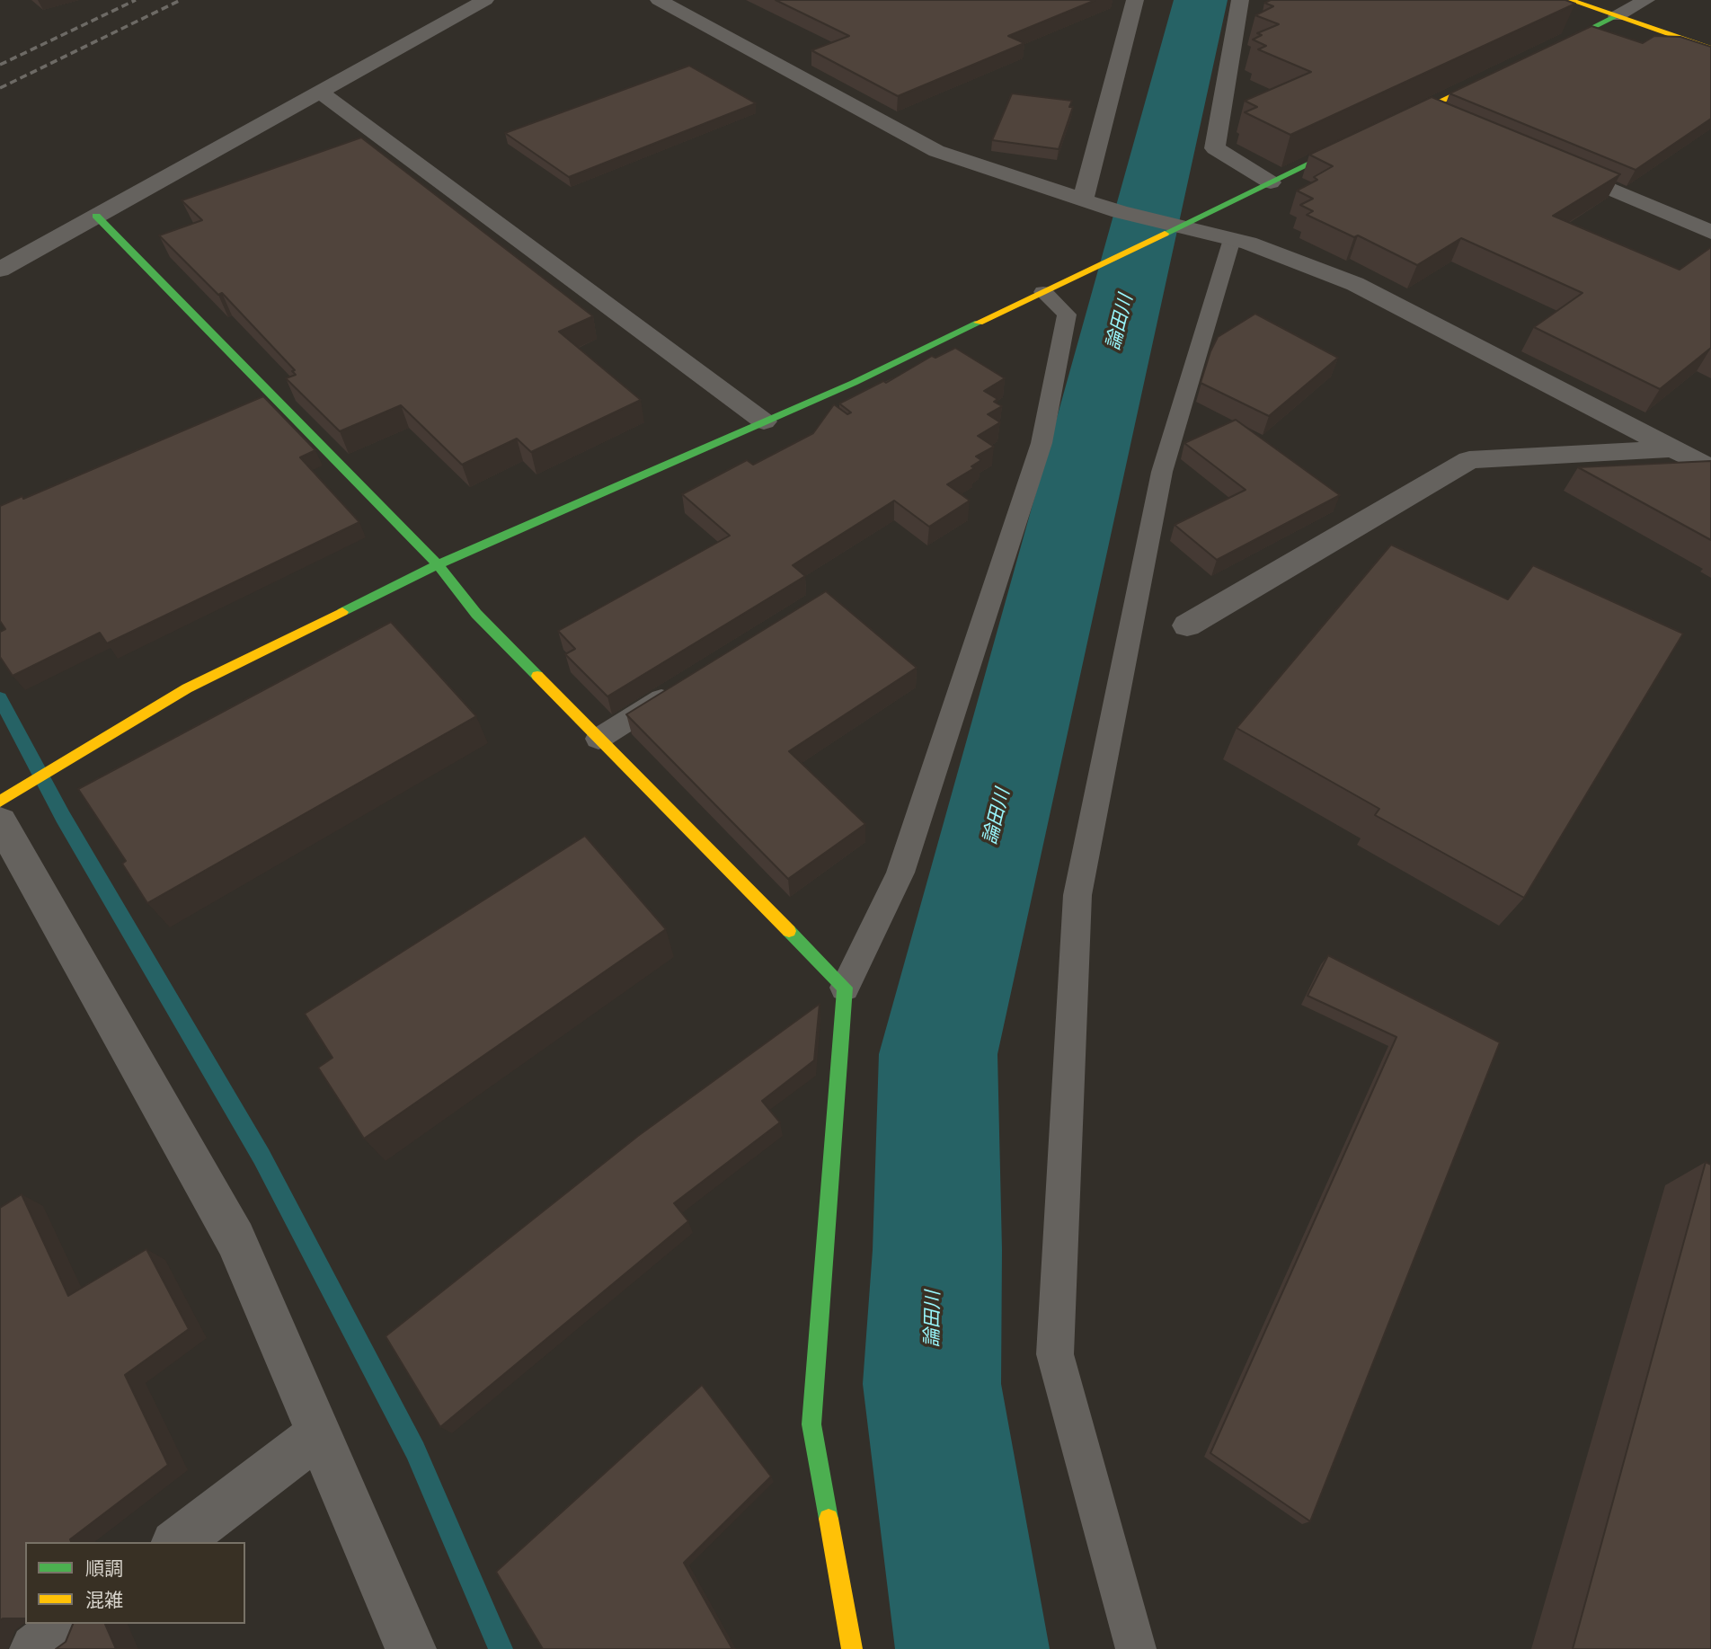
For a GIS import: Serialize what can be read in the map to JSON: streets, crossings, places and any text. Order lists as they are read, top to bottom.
{
  "water": ["論田川"],
  "legend": ["順調", "混雑"]
}
